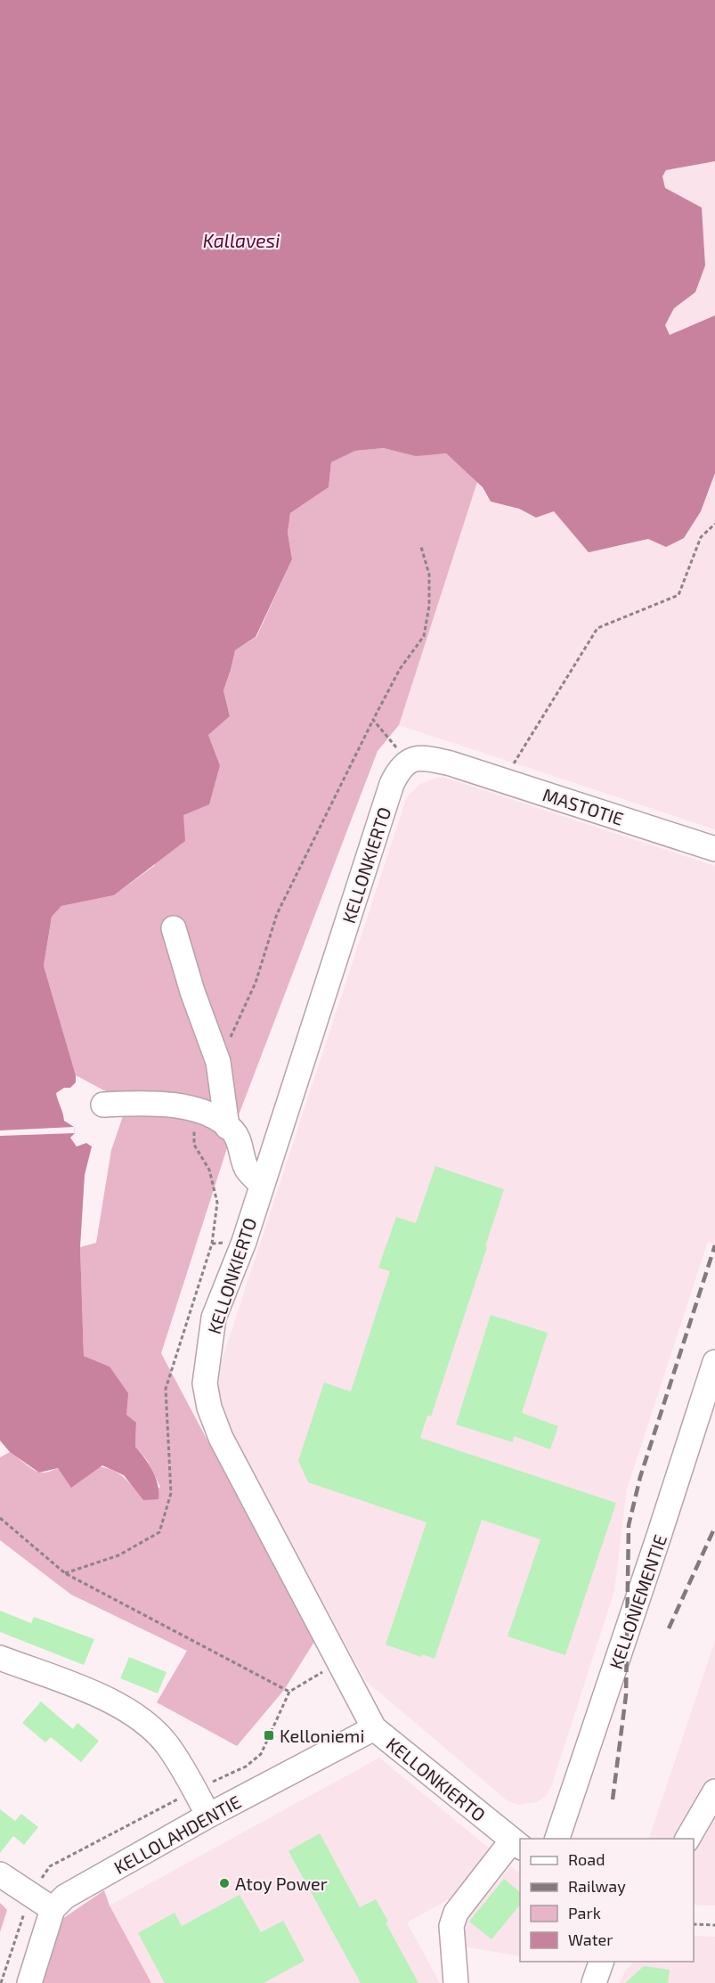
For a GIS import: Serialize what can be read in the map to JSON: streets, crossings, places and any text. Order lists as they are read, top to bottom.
{
  "streets": {
    "street": [
      "MASTOTIE",
      "KELLONKIERTO",
      "KELLONIEMENTIE",
      "KELLOLAHDENTIE"
    ]
  },
  "crossings": [
    ["MASTOTIE", "KELLONKIERTO"],
    ["KELLONKIERTO", "KELLOLAHDENTIE"]
  ],
  "water": ["Kallavesi"],
  "places": {
    "transit": ["Kelloniemi"],
    "other": ["Atoy Power"]
  },
  "legend": [
    "Road",
    "Railway",
    "Park",
    "Water"
  ]
}
